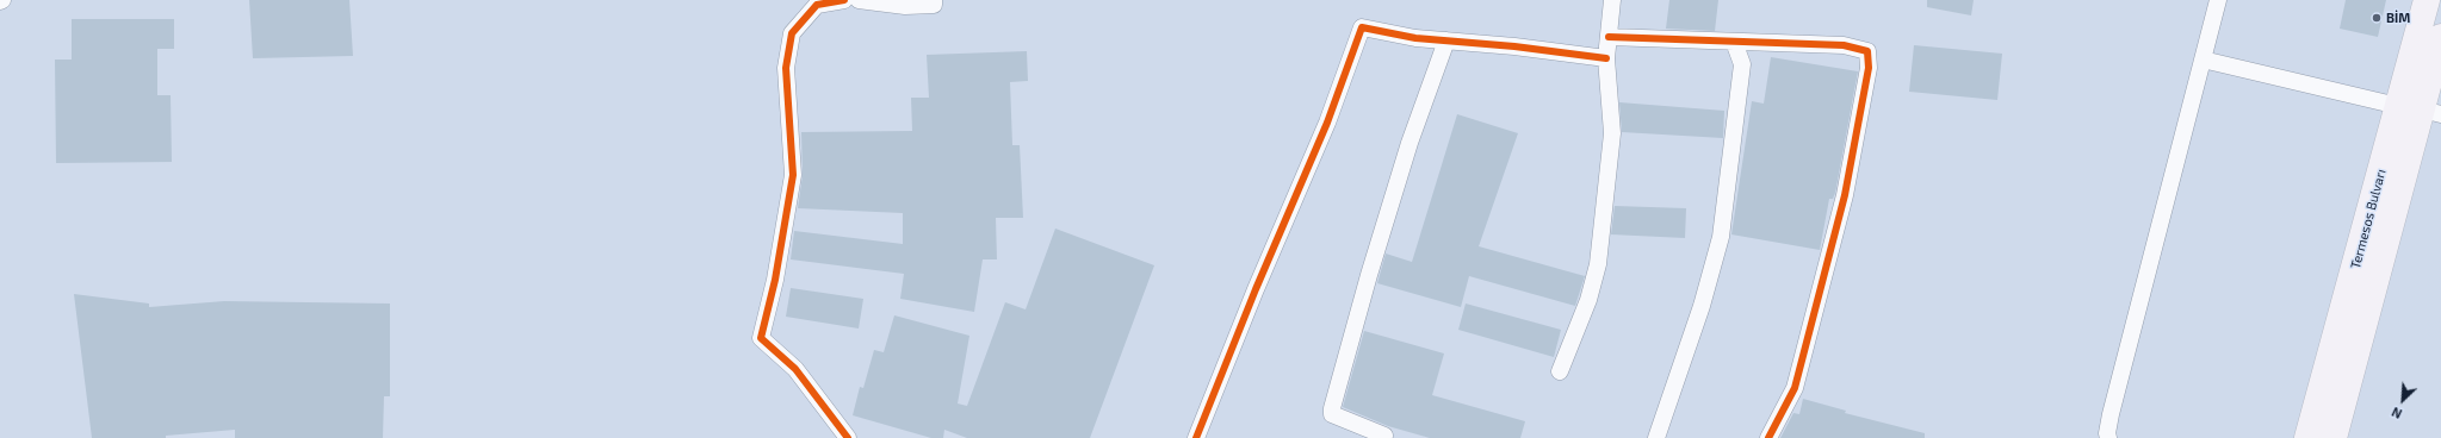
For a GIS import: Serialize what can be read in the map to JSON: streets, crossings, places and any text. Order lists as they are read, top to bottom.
{
  "streets": {
    "main road": ["Termesos Bulvarı"]
  },
  "places": ["BİM"],
  "north": "bottom left"
}
